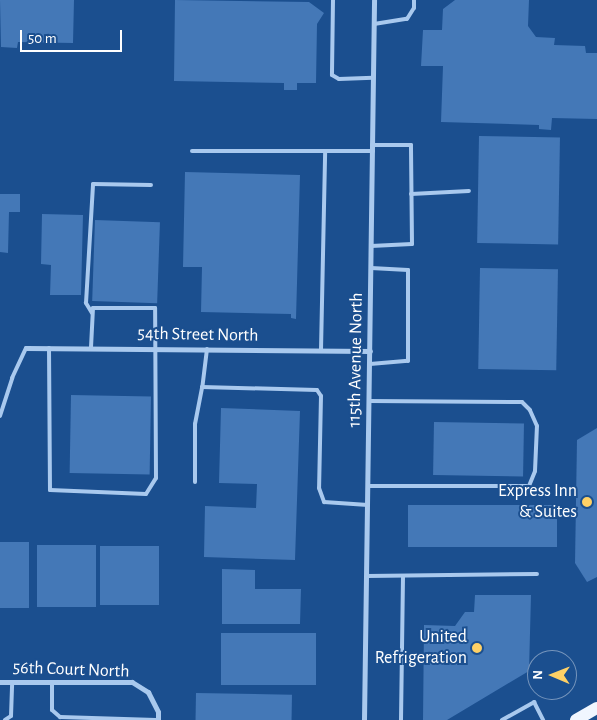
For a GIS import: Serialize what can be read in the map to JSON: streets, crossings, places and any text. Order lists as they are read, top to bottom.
{
  "streets": {
    "street": ["54th Street North", "115th Avenue North", "56th Court North"]
  },
  "crossings": [
    ["54th Street North", "115th Avenue North"]
  ],
  "places": ["Express Inn & Suites", "United Refrigeration"],
  "scale_bar": "50 m",
  "north": "left"
}
